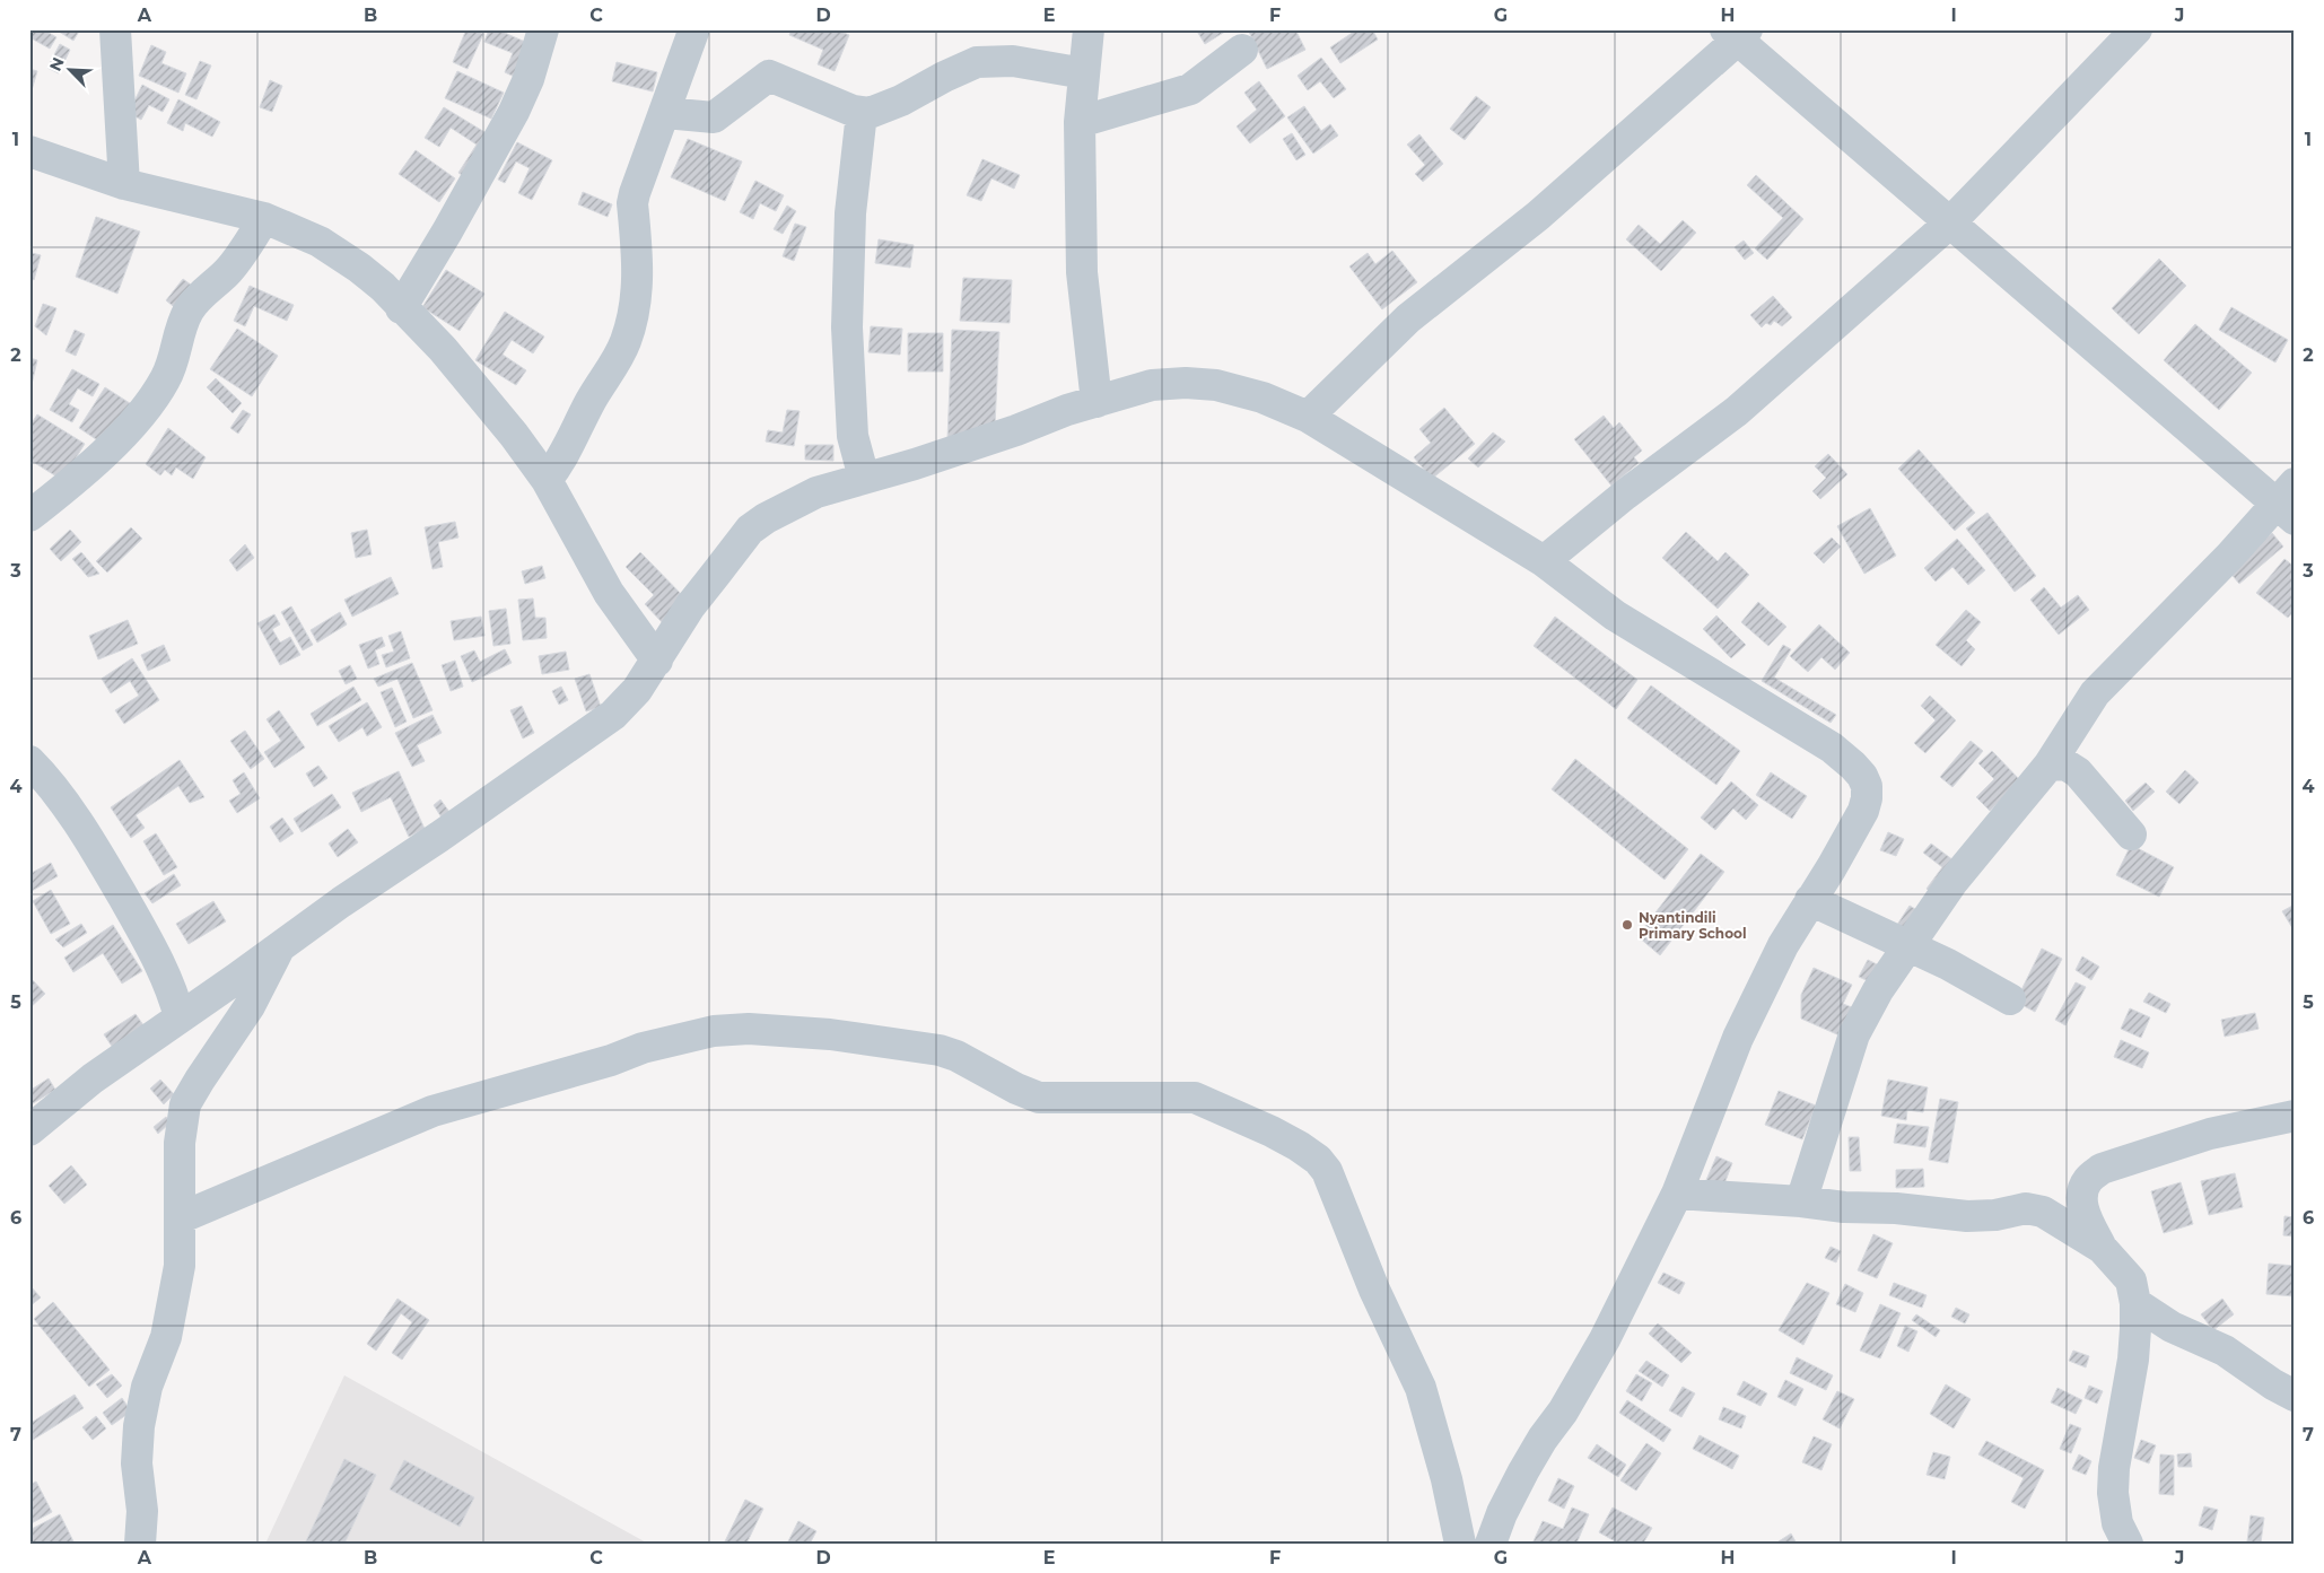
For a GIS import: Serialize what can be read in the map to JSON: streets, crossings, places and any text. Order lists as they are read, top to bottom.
{
  "places": ["Nyantindili Primary School"],
  "north": "top left",
  "grid": {
    "columns": [
      "A",
      "B",
      "C",
      "D",
      "E",
      "F",
      "G",
      "H",
      "I",
      "J"
    ],
    "rows": [
      "1",
      "2",
      "3",
      "4",
      "5",
      "6",
      "7"
    ]
  }
}
